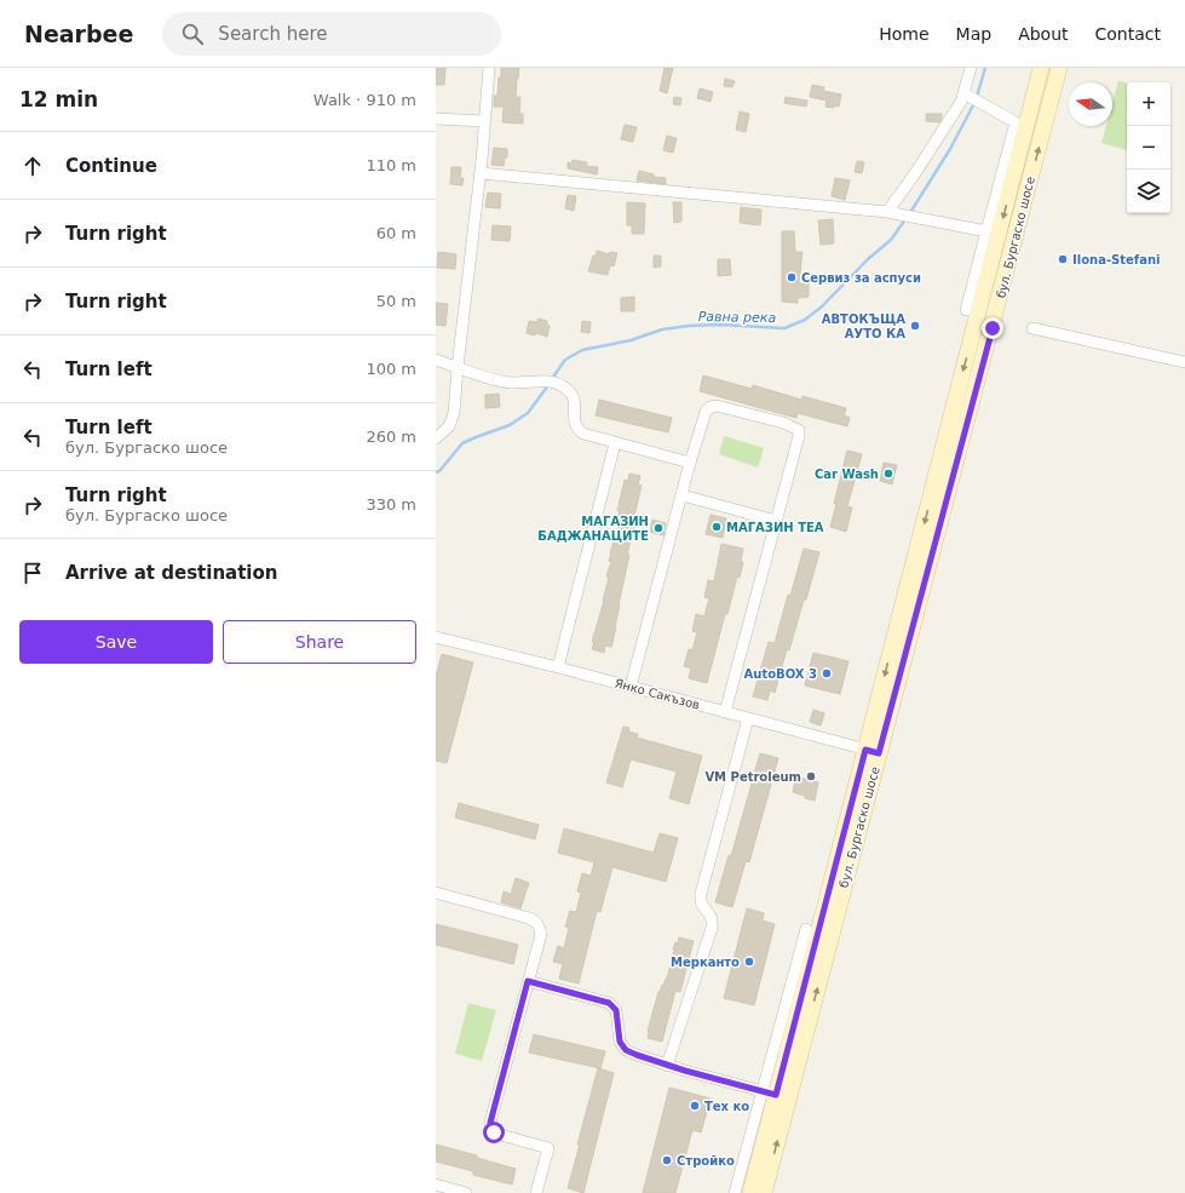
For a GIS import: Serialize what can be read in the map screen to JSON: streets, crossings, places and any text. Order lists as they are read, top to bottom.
{
  "streets": {
    "main road": ["бул. Бургаско шосе"],
    "street": ["Янко Сакъзов"]
  },
  "crossings": [
    ["бул. Бургаско шосе", "Янко Сакъзов"]
  ],
  "water": ["Равна река"],
  "places": [
    "Ilona-Stefani",
    "Сервиз за аспуси",
    "АВТОКЪЩА АУТО КА",
    "Car Wash",
    "МАГАЗИН ТЕА",
    "МАГАЗИН БАДЖАНАЦИТЕ",
    "AutoBOX 3",
    "VM Petroleum",
    "Мерканто",
    "Тех ко",
    "Стройко"
  ],
  "north": "left",
  "page": {
    "header": "Nearbee",
    "search": "Search here",
    "nav": [
      "Home",
      "Map",
      "About",
      "Contact"
    ],
    "heading": ["12 min", "Walk · 910 m"],
    "map_buttons": ["+", "−"],
    "list": [
      ["Continue", "110 m"],
      ["Turn right", "60 m"],
      ["Turn right", "50 m"],
      ["Turn left", "100 m"],
      ["Turn left", "бул. Бургаско шосе", "260 m"],
      ["Turn right", "бул. Бургаско шосе", "330 m"],
      "Arrive at destination"
    ],
    "buttons": ["Save", "Share"]
  }
}
